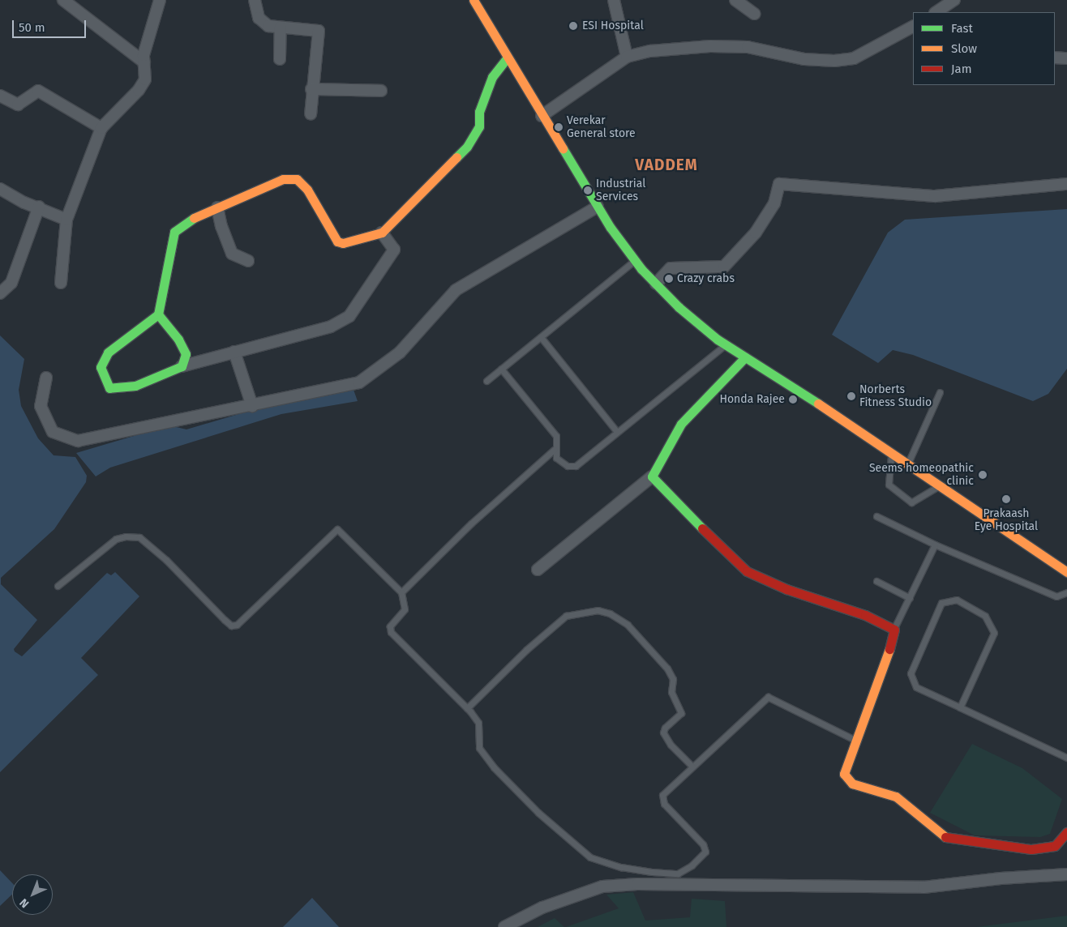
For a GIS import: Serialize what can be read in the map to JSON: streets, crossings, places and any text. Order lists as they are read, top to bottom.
{
  "districts": ["VADDEM"],
  "places": [
    "ESI Hospital",
    "Verekar General store",
    "Industrial Services",
    "Crazy crabs",
    "Norberts Fitness Studio",
    "Honda Rajee",
    "Seems homeopathic clinic",
    "Prakaash Eye Hospital"
  ],
  "legend": ["Fast", "Slow", "Jam"],
  "scale_bar": "50 m",
  "north": "bottom left"
}
